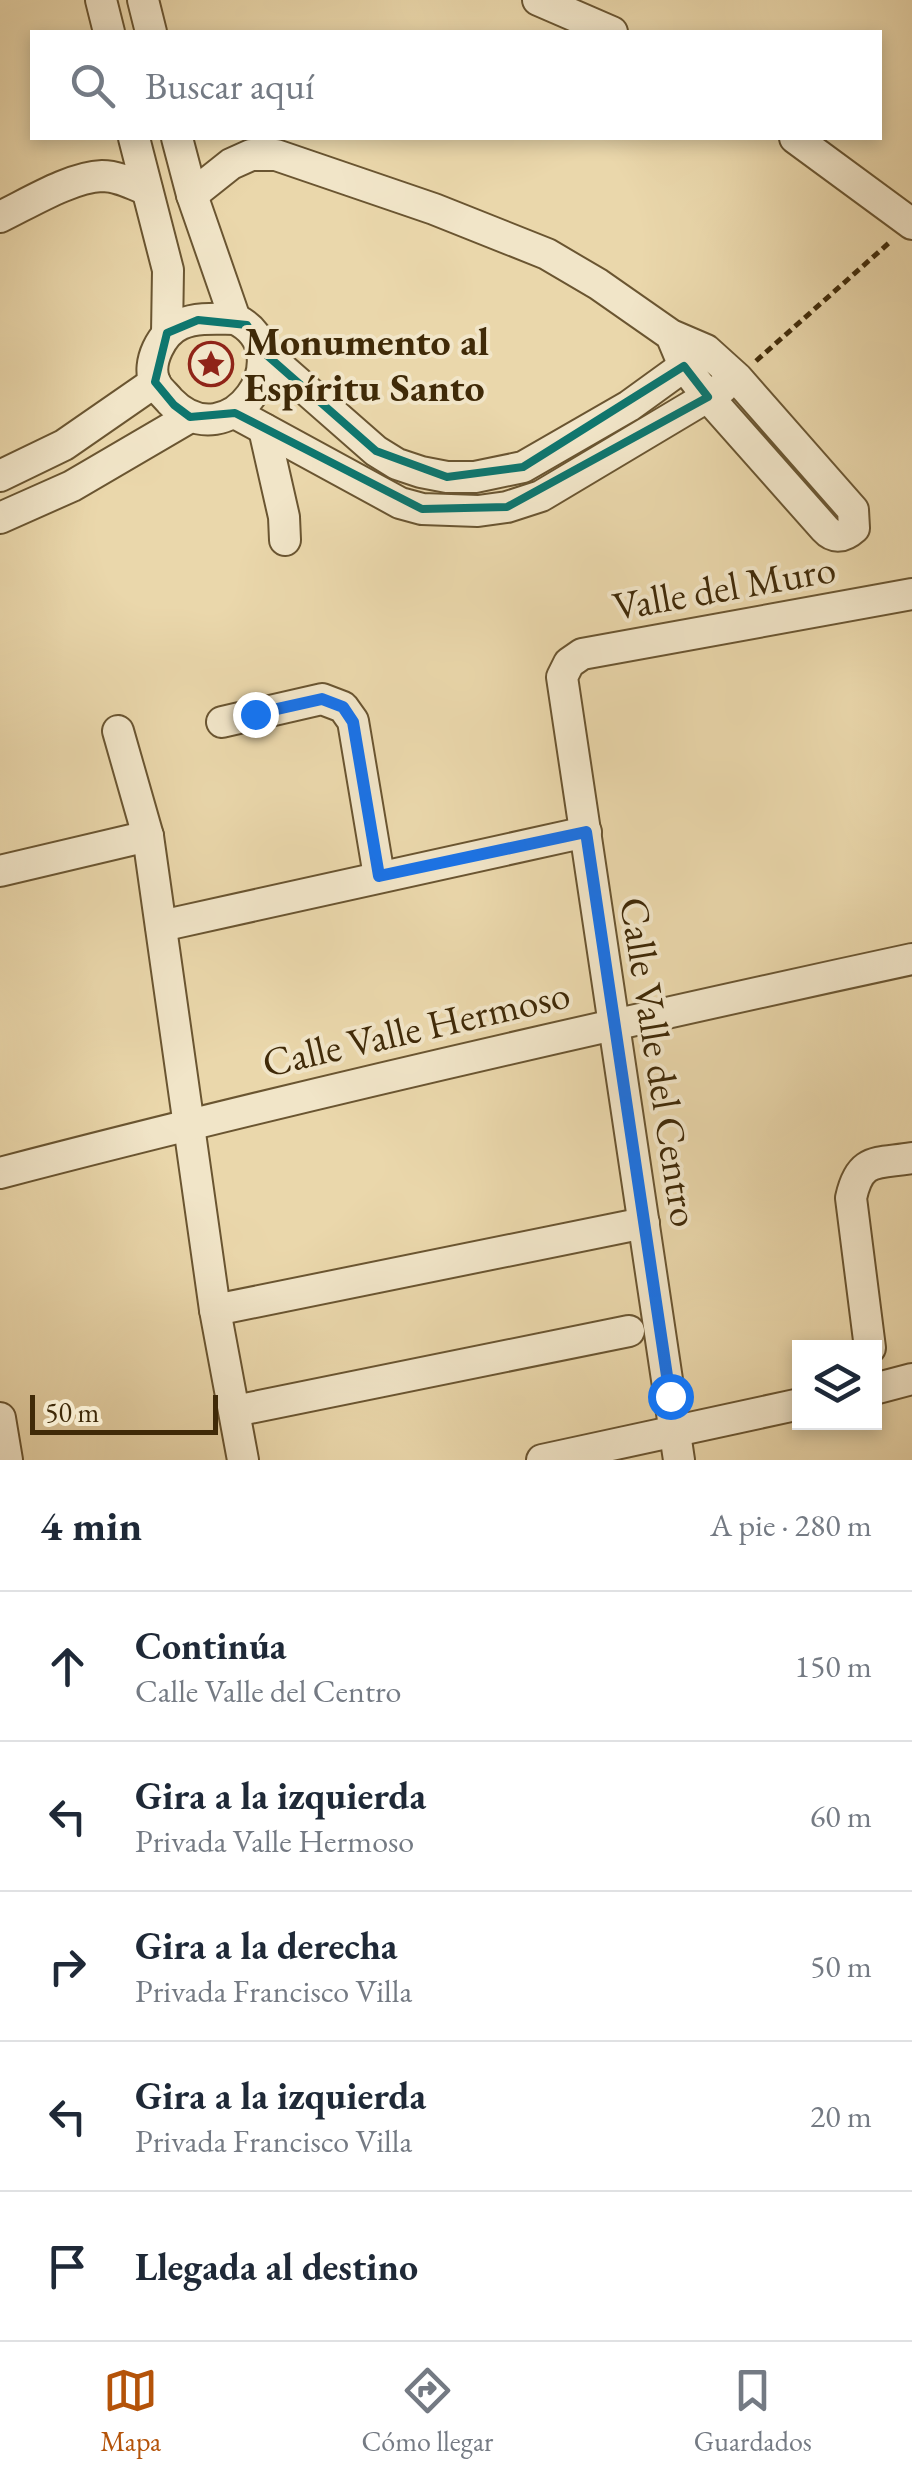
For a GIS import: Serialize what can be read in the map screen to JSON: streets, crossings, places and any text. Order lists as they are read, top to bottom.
{
  "streets": {
    "street": ["Valle del Muro", "Calle Valle Hermoso", "Calle Valle del Centro"]
  },
  "crossings": [
    ["Valle del Muro", "Calle Valle del Centro"],
    ["Calle Valle Hermoso", "Calle Valle del Centro"]
  ],
  "places": {
    "place": ["Monumento al Espíritu Santo"]
  },
  "scale_bar": "50 m",
  "page": {
    "search": "Buscar aquí",
    "scale": "50 m",
    "heading": ["4 min", "A pie · 280 m"],
    "list": [
      ["Continúa", "Calle Valle del Centro", "150 m"],
      ["Gira a la izquierda", "Privada Valle Hermoso", "60 m"],
      ["Gira a la derecha", "Privada Francisco Villa", "50 m"],
      ["Gira a la izquierda", "Privada Francisco Villa", "20 m"],
      "Llegada al destino"
    ],
    "nav": ["Mapa", "Cómo llegar", "Guardados"]
  }
}
